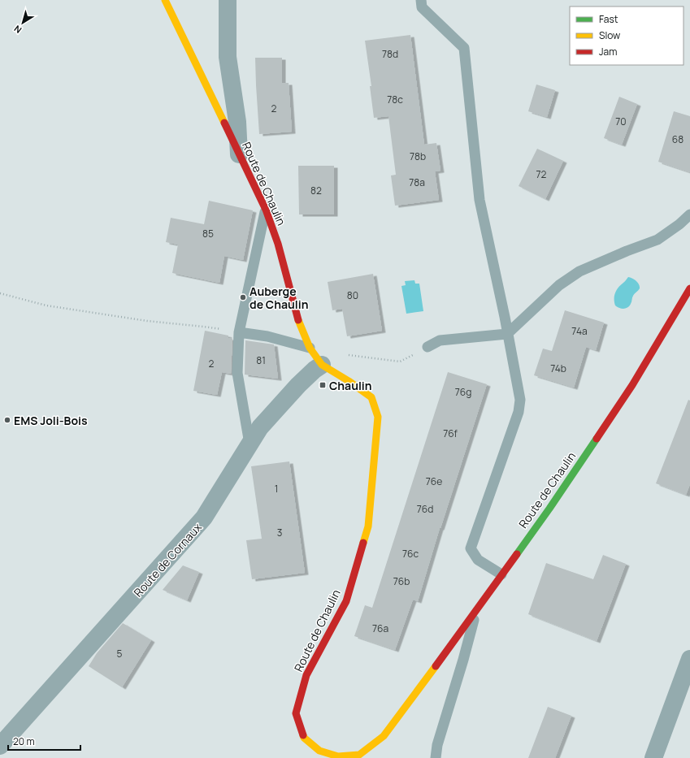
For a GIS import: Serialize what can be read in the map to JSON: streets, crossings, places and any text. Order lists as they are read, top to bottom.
{
  "streets": {
    "street": ["Route de Chaulin", "Route de Cornaux"]
  },
  "crossings": [
    ["Route de Chaulin", "Route de Cornaux"]
  ],
  "places": {
    "other": ["Auberge de Chaulin", "EMS Joli-Bois"],
    "transit": ["Chaulin"]
  },
  "house_numbers": [
    "78d",
    "78c",
    "2",
    "70",
    "68",
    "78b",
    "72",
    "78a",
    "82",
    "85",
    "80",
    "74a",
    "81",
    "2",
    "74b",
    "76g",
    "76f",
    "76e",
    "1",
    "76d",
    "3",
    "76c",
    "76b",
    "76a",
    "5"
  ],
  "legend": ["Fast", "Slow", "Jam"],
  "scale_bar": "20 m",
  "north": "bottom left"
}
